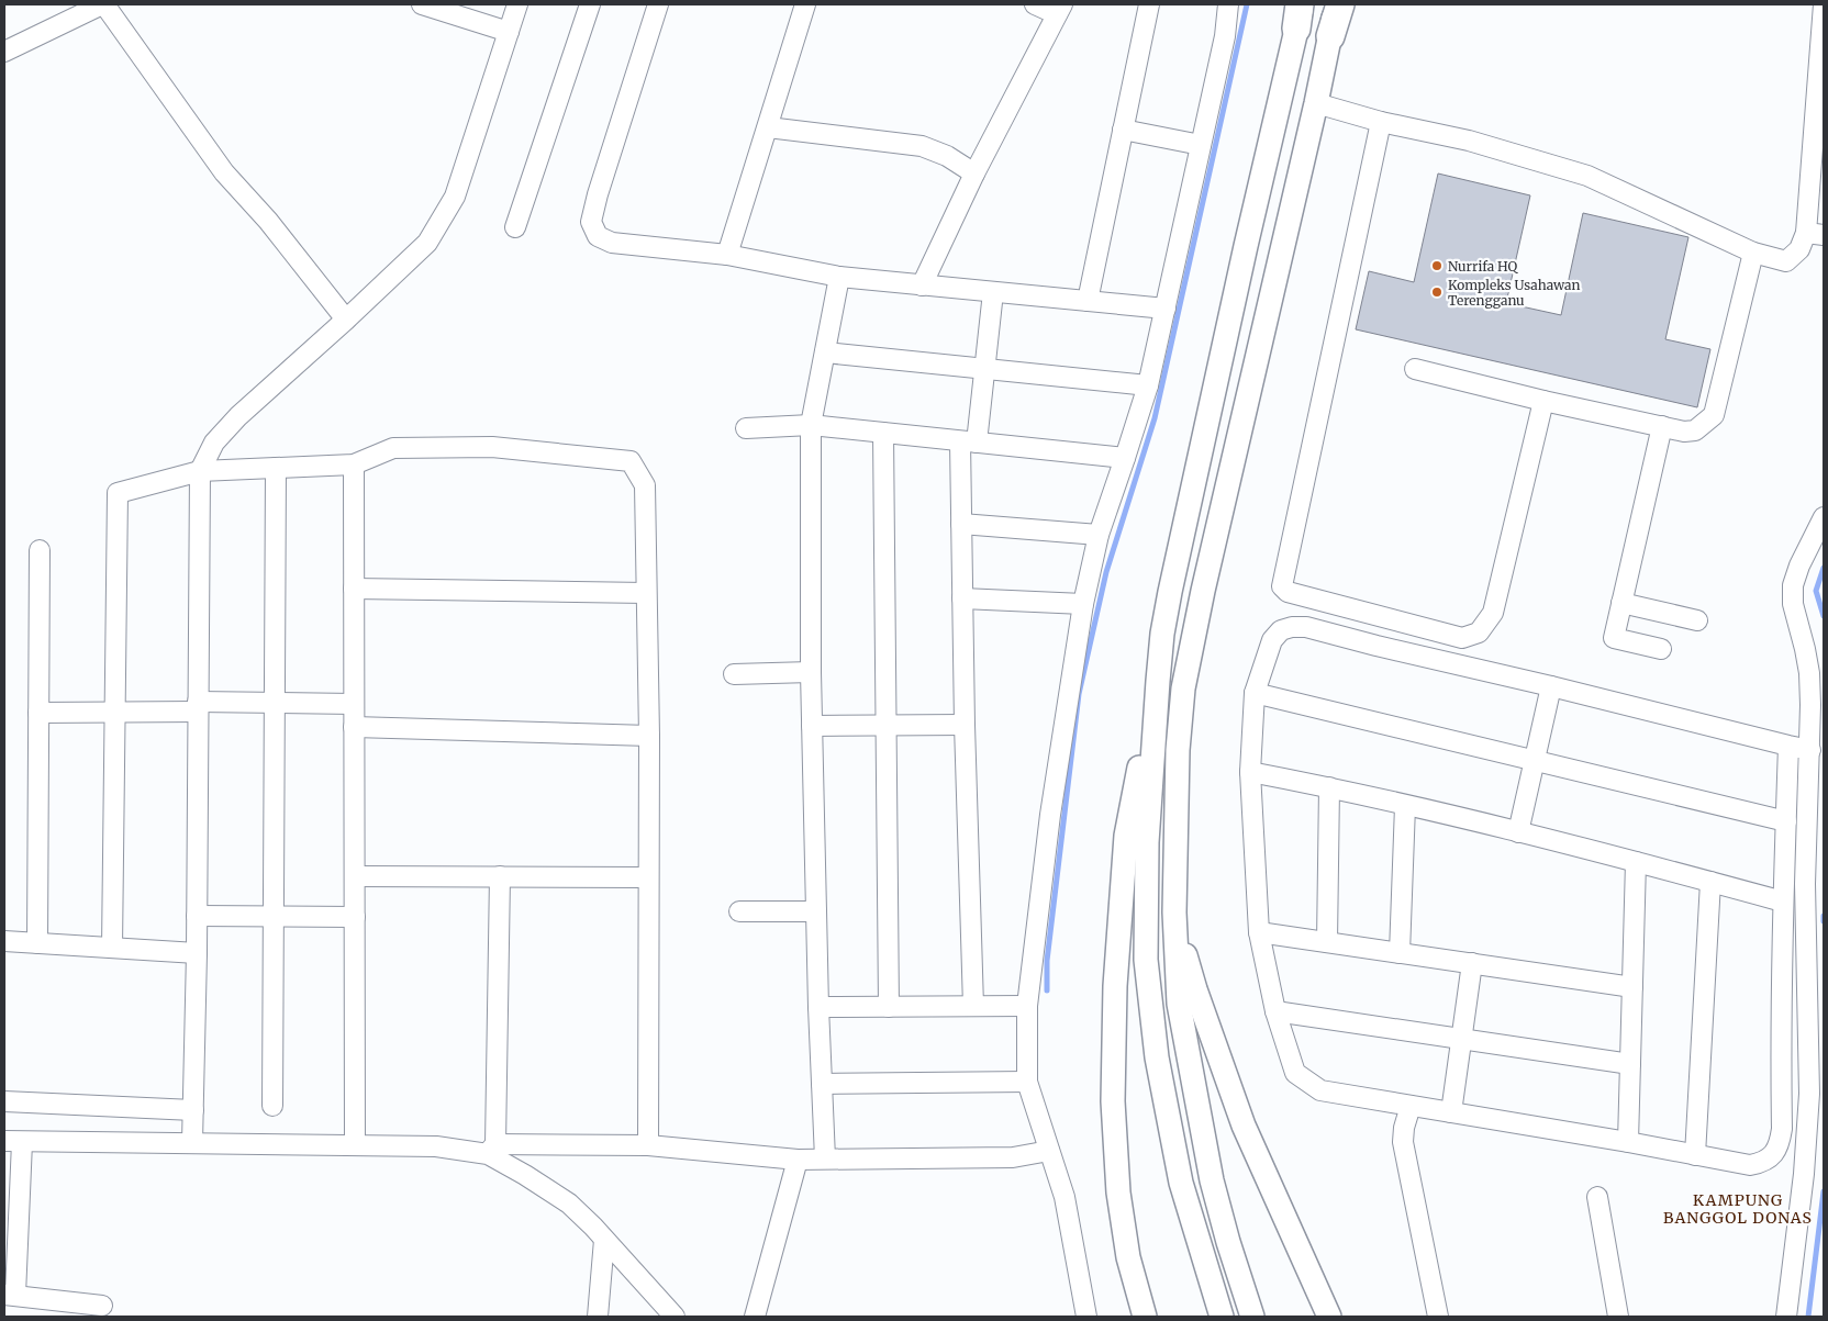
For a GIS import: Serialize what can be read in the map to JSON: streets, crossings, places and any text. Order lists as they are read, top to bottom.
{
  "districts": ["KAMPUNG BANGGOL DONAS"],
  "places": ["Nurrifa HQ", "Kompleks Usahawan Terengganu"]
}
